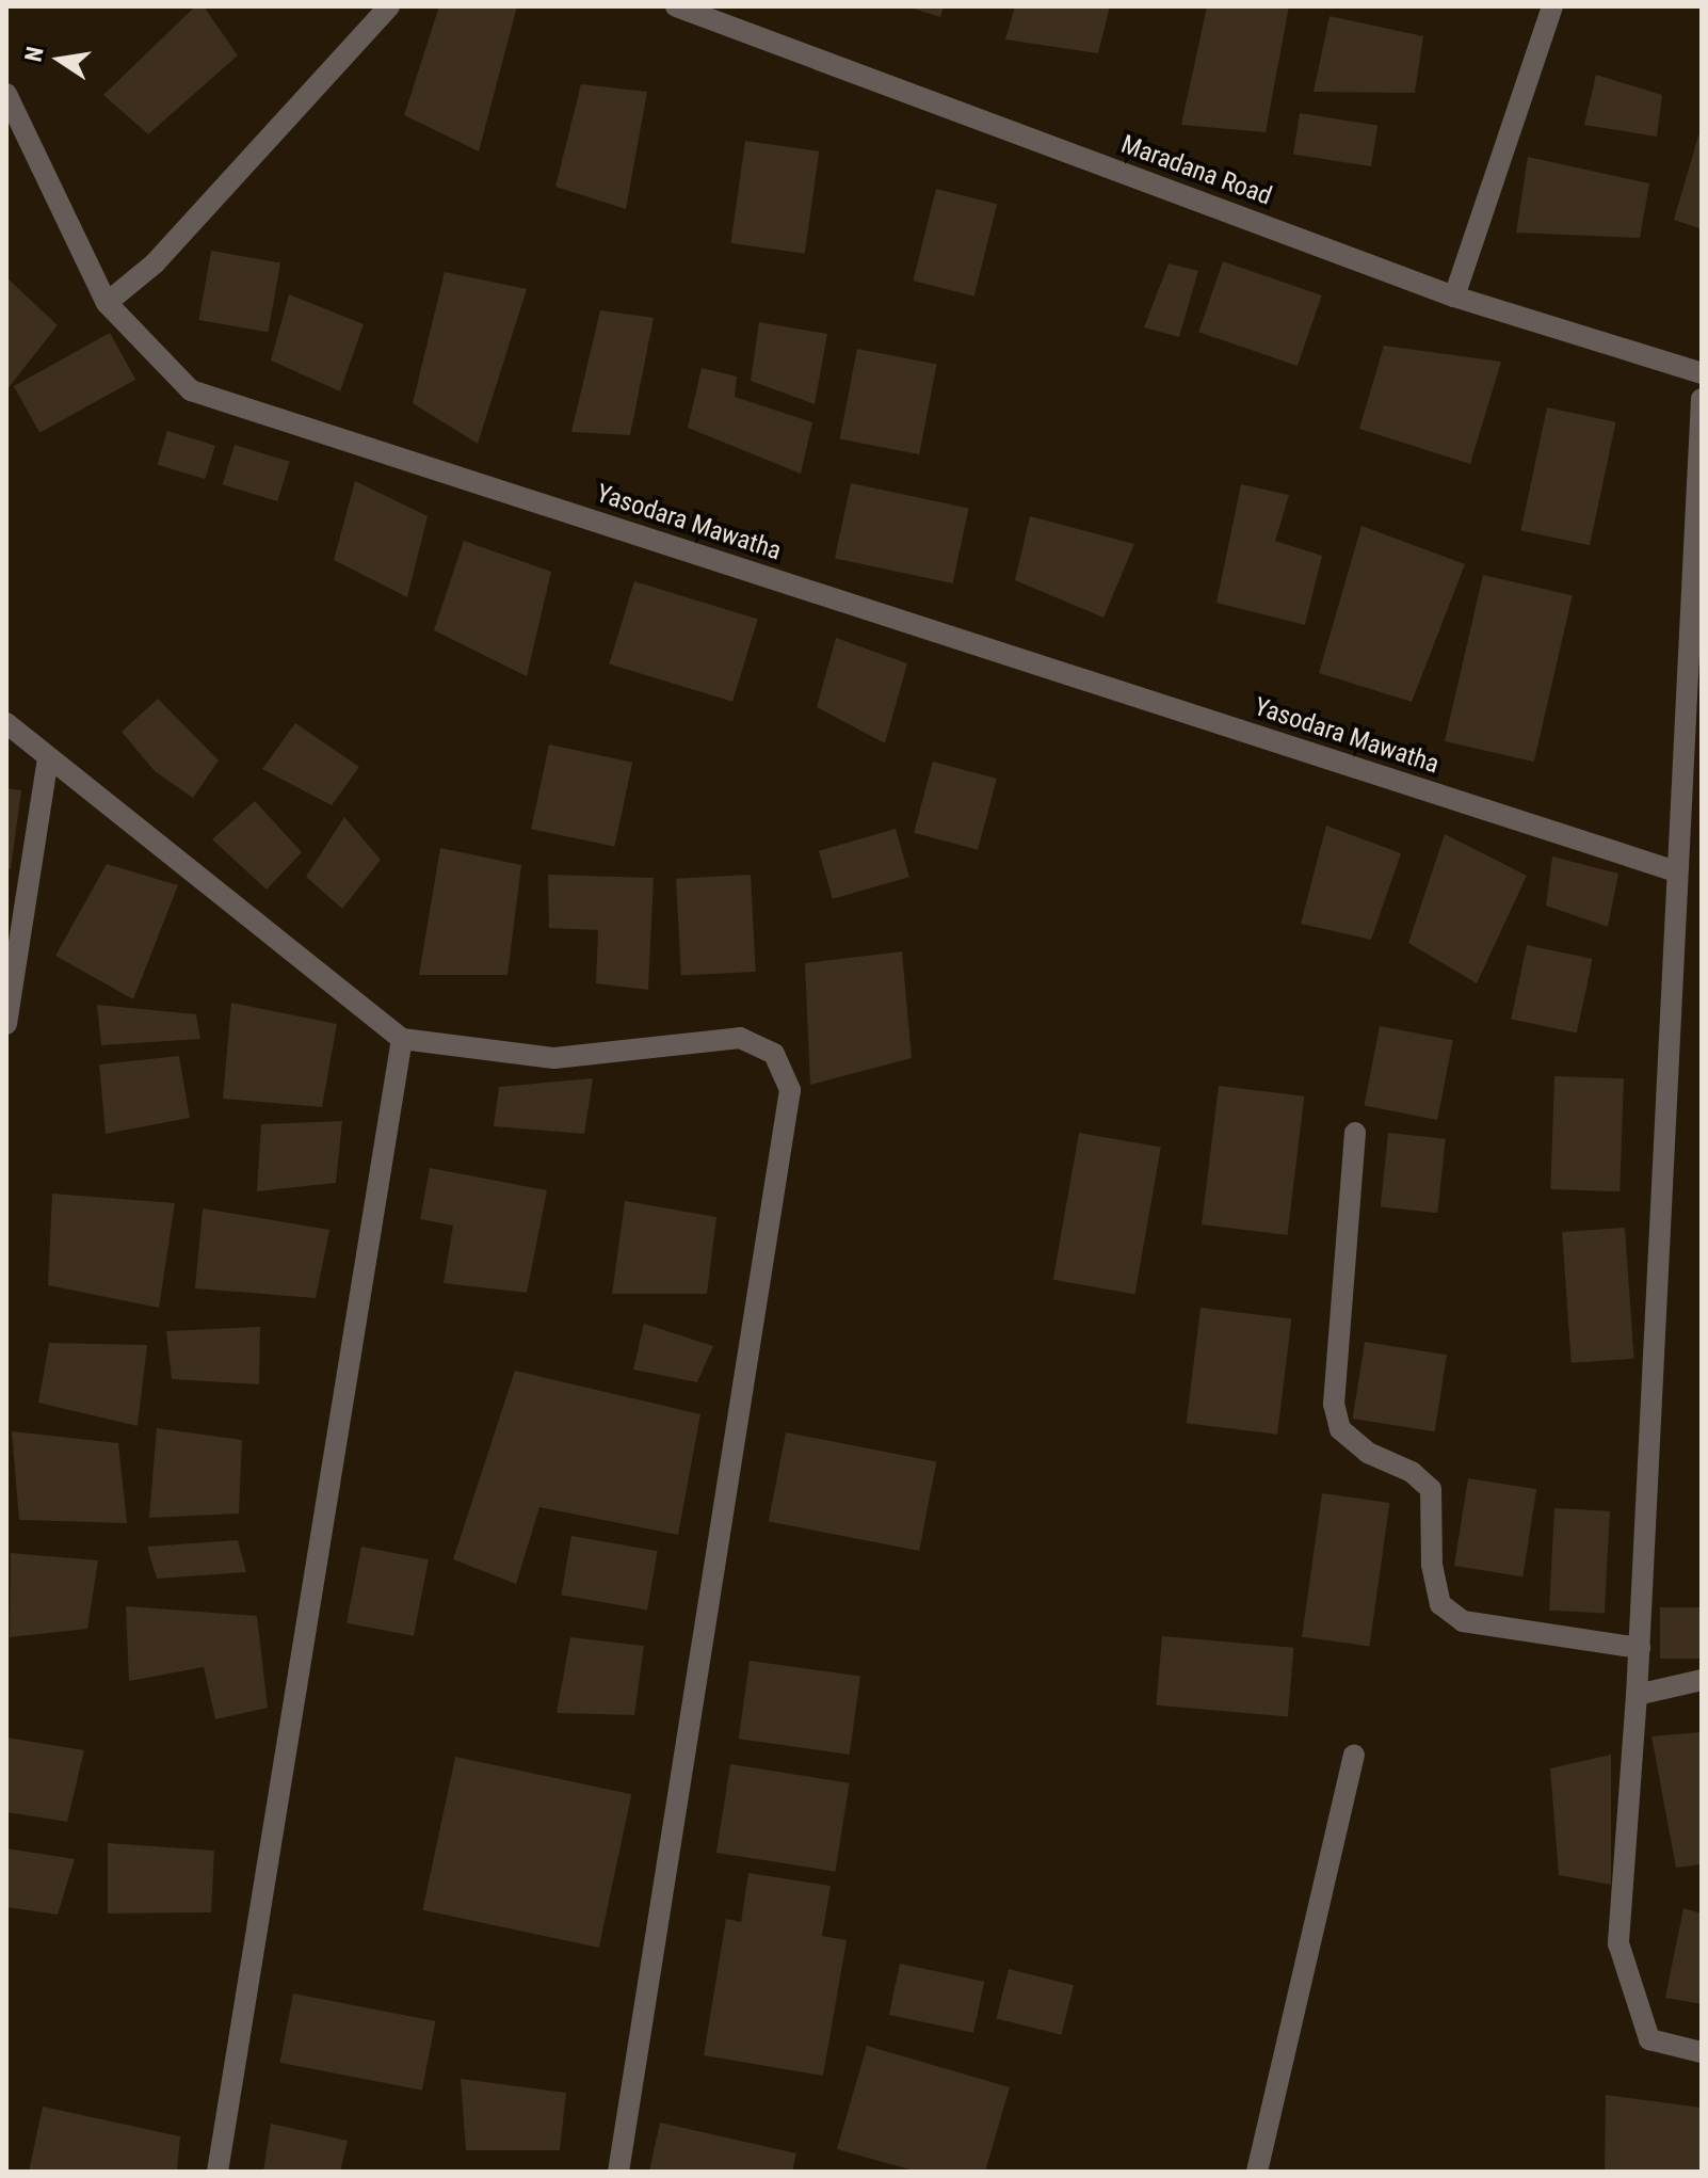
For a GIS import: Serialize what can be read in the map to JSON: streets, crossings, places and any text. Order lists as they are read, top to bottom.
{
  "streets": {
    "street": ["Maradana Road", "Yasodara Mawatha"]
  },
  "north": "left"
}
